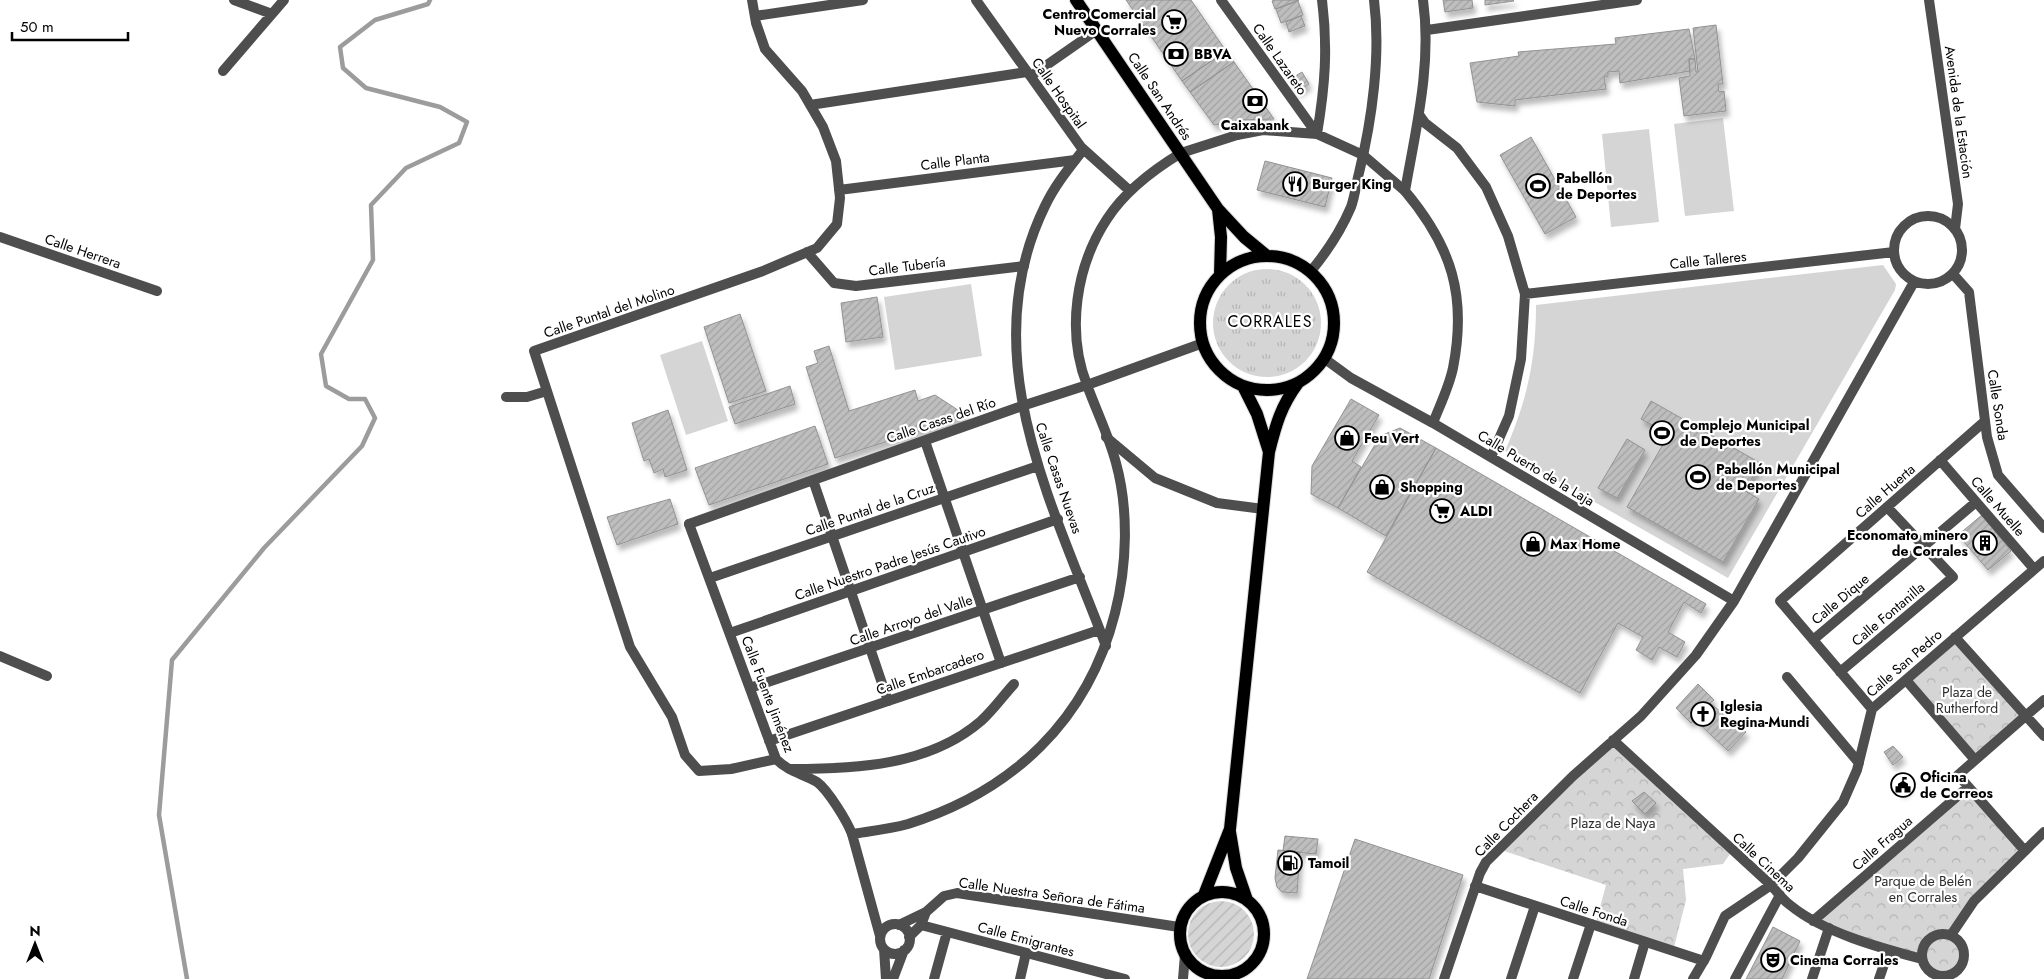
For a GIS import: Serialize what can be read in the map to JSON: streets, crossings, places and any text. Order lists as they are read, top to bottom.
{
  "streets": {
    "main road": ["Calle San Andrés"],
    "street": [
      "Calle Lazareto",
      "Calle Hospital",
      "Avenida de la Estación",
      "Calle Planta",
      "Calle Herrera",
      "Calle Talleres",
      "Calle Tubería",
      "Calle Puntal del Molino",
      "Calle Sonda",
      "Calle Casas del Río",
      "Calle Puerto de la Laja",
      "Calle Casas Nuevas",
      "Calle Huerta",
      "Calle Muelle",
      "Calle Puntal de la Cruz",
      "Calle Nuestro Padre Jesús Cautivo",
      "Calle Dique",
      "Calle Fontanilla",
      "Calle Arroyo del Valle",
      "Calle San Pedro",
      "Calle Embarcadero",
      "Calle Fuente Jiménez",
      "Calle Cochera",
      "Calle Fragua",
      "Calle Cinema",
      "Calle Nuestra Señora de Fátima",
      "Calle Fonda",
      "Calle Emigrantes"
    ]
  },
  "crossings": [
    ["Calle Hospital", "Calle Casas Nuevas"],
    ["Calle San Andrés", "Calle Casas del Río"],
    ["Calle San Andrés", "Calle Puerto de la Laja"],
    ["Avenida de la Estación", "Calle Talleres"],
    ["Avenida de la Estación", "Calle Sonda"],
    ["Avenida de la Estación", "Calle Cochera"],
    ["Calle Planta", "Calle Puntal del Molino"],
    ["Calle Planta", "Calle Casas Nuevas"],
    ["Calle Talleres", "Calle Sonda"],
    ["Calle Talleres", "Calle Cochera"],
    ["Calle Tubería", "Calle Puntal del Molino"],
    ["Calle Tubería", "Calle Casas Nuevas"],
    ["Calle Puntal del Molino", "Calle Fuente Jiménez"],
    ["Calle Sonda", "Calle Huerta"],
    ["Calle Sonda", "Calle Cochera"],
    ["Calle Casas del Río", "Calle Puerto de la Laja"],
    ["Calle Casas del Río", "Calle Casas Nuevas"],
    ["Calle Casas del Río", "Calle Fuente Jiménez"],
    ["Calle Puerto de la Laja", "Calle Cochera"],
    ["Calle Casas Nuevas", "Calle Puntal de la Cruz"],
    ["Calle Casas Nuevas", "Calle Nuestro Padre Jesús Cautivo"],
    ["Calle Casas Nuevas", "Calle Arroyo del Valle"],
    ["Calle Casas Nuevas", "Calle Embarcadero"],
    ["Calle Huerta", "Calle Muelle"],
    ["Calle Huerta", "Calle Dique"],
    ["Calle Muelle", "Calle Dique"],
    ["Calle Muelle", "Calle San Pedro"],
    ["Calle Puntal de la Cruz", "Calle Fuente Jiménez"],
    ["Calle Nuestro Padre Jesús Cautivo", "Calle Fuente Jiménez"],
    ["Calle Dique", "Calle Fontanilla"],
    ["Calle Arroyo del Valle", "Calle Fuente Jiménez"],
    ["Calle San Pedro", "Calle Cinema"],
    ["Calle San Pedro", "Calle Fonda"],
    ["Calle Embarcadero", "Calle Fuente Jiménez"],
    ["Calle Fuente Jiménez", "Calle Nuestra Señora de Fátima"],
    ["Calle Cochera", "Calle Cinema"],
    ["Calle Cochera", "Calle Fonda"],
    ["Calle Fragua", "Calle Cinema"],
    ["Calle Nuestra Señora de Fátima", "Calle Emigrantes"]
  ],
  "districts": ["CORRALES"],
  "parks": ["Plaza de Rutherford", "Plaza de Naya", "Parque de Belén en Corrales"],
  "places": {
    "supermarket": ["Centro Comercial Nuevo Corrales", "ALDI"],
    "bank": ["BBVA", "Caixabank"],
    "restaurant": ["Burger King"],
    "sports": ["Pabellón de Deportes", "Complejo Municipal de Deportes", "Pabellón Municipal de Deportes"],
    "shop": ["Feu Vert", "Shopping", "Max Home"],
    "building": ["Economato minero de Corrales"],
    "church": ["Iglesia Regina-Mundi"],
    "public building": ["Oficina de Correos"],
    "fuel station": ["Tamoil"],
    "theatre": ["Cinema Corrales"]
  },
  "scale_bar": "50 m",
  "north": "top"
}
